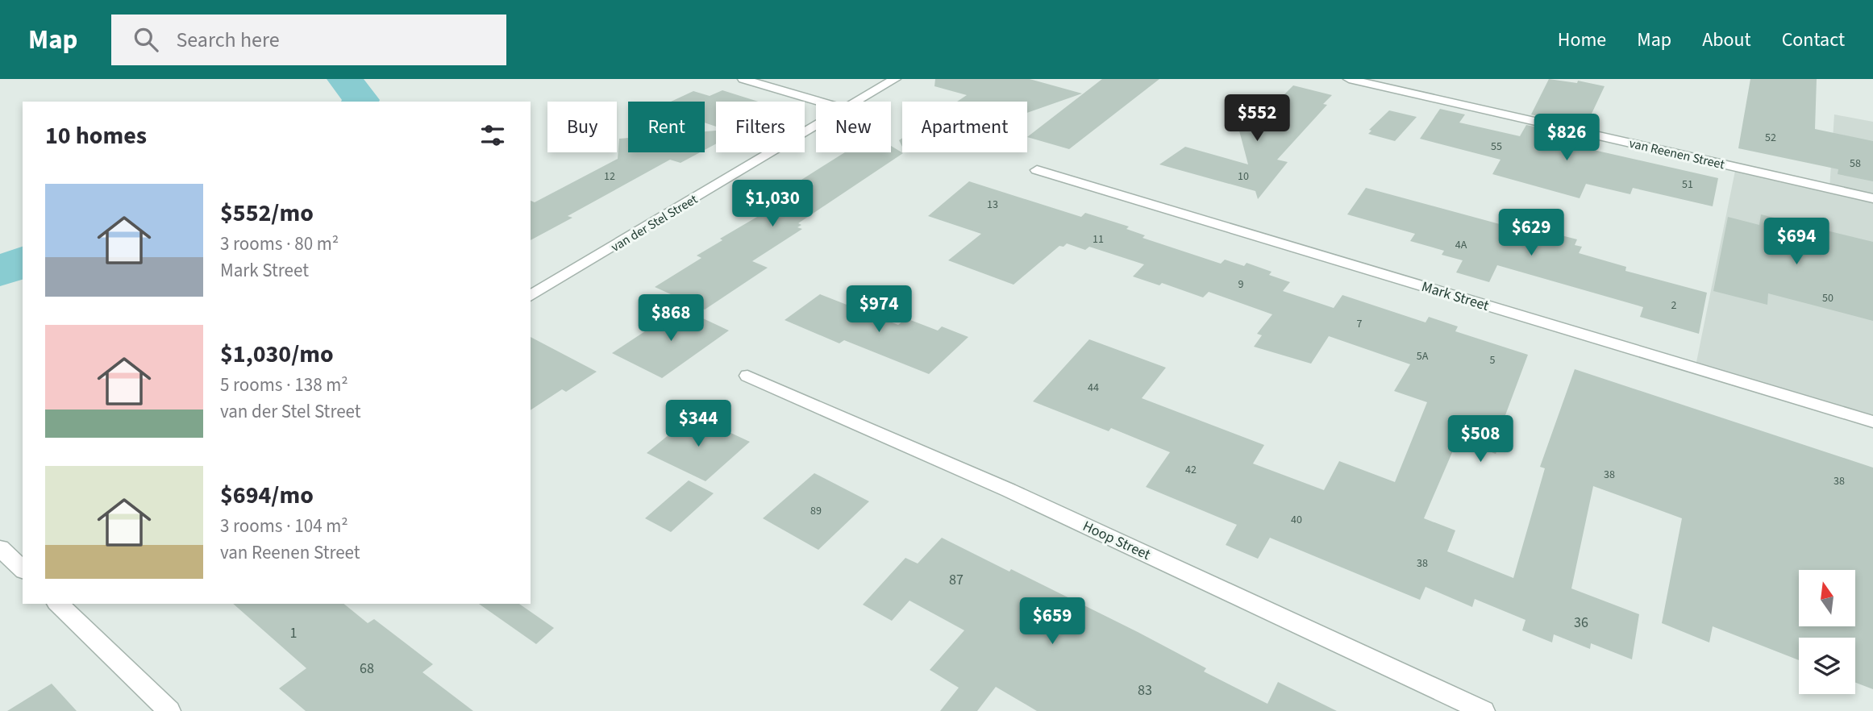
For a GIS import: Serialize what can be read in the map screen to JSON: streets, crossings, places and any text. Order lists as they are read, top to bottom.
{
  "streets": {
    "street": [
      "van Reenen Street",
      "van der Stel Street",
      "Mark Street",
      "Hoop Street"
    ]
  },
  "house_numbers": [
    "52",
    "55",
    "58",
    "12",
    "10",
    "51",
    "13",
    "11",
    "4A",
    "9",
    "50",
    "2",
    "7",
    "5A",
    "5",
    "44",
    "42",
    "38",
    "38",
    "89",
    "40",
    "38",
    "87",
    "36",
    "1",
    "68",
    "83"
  ],
  "north": "top",
  "page": {
    "header": "Map",
    "search": "Search here",
    "nav": [
      "Home",
      "Map",
      "About",
      "Contact"
    ],
    "price": [
      "$552",
      "$826",
      "$1,030",
      "$629",
      "$694",
      "$974",
      "$868",
      "$344",
      "$508",
      "$659"
    ],
    "chip": [
      "Buy",
      "Rent",
      "Filters",
      "New",
      "Apartment"
    ],
    "heading": "10 homes",
    "list": [
      {
        "name": "$552/mo",
        "note": "3 rooms · 80 m² · Mark Street"
      },
      {
        "name": "$1,030/mo",
        "note": "5 rooms · 138 m² · van der Stel Street"
      },
      {
        "name": "$694/mo",
        "note": "3 rooms · 104 m² · van Reenen Street"
      }
    ]
  }
}
